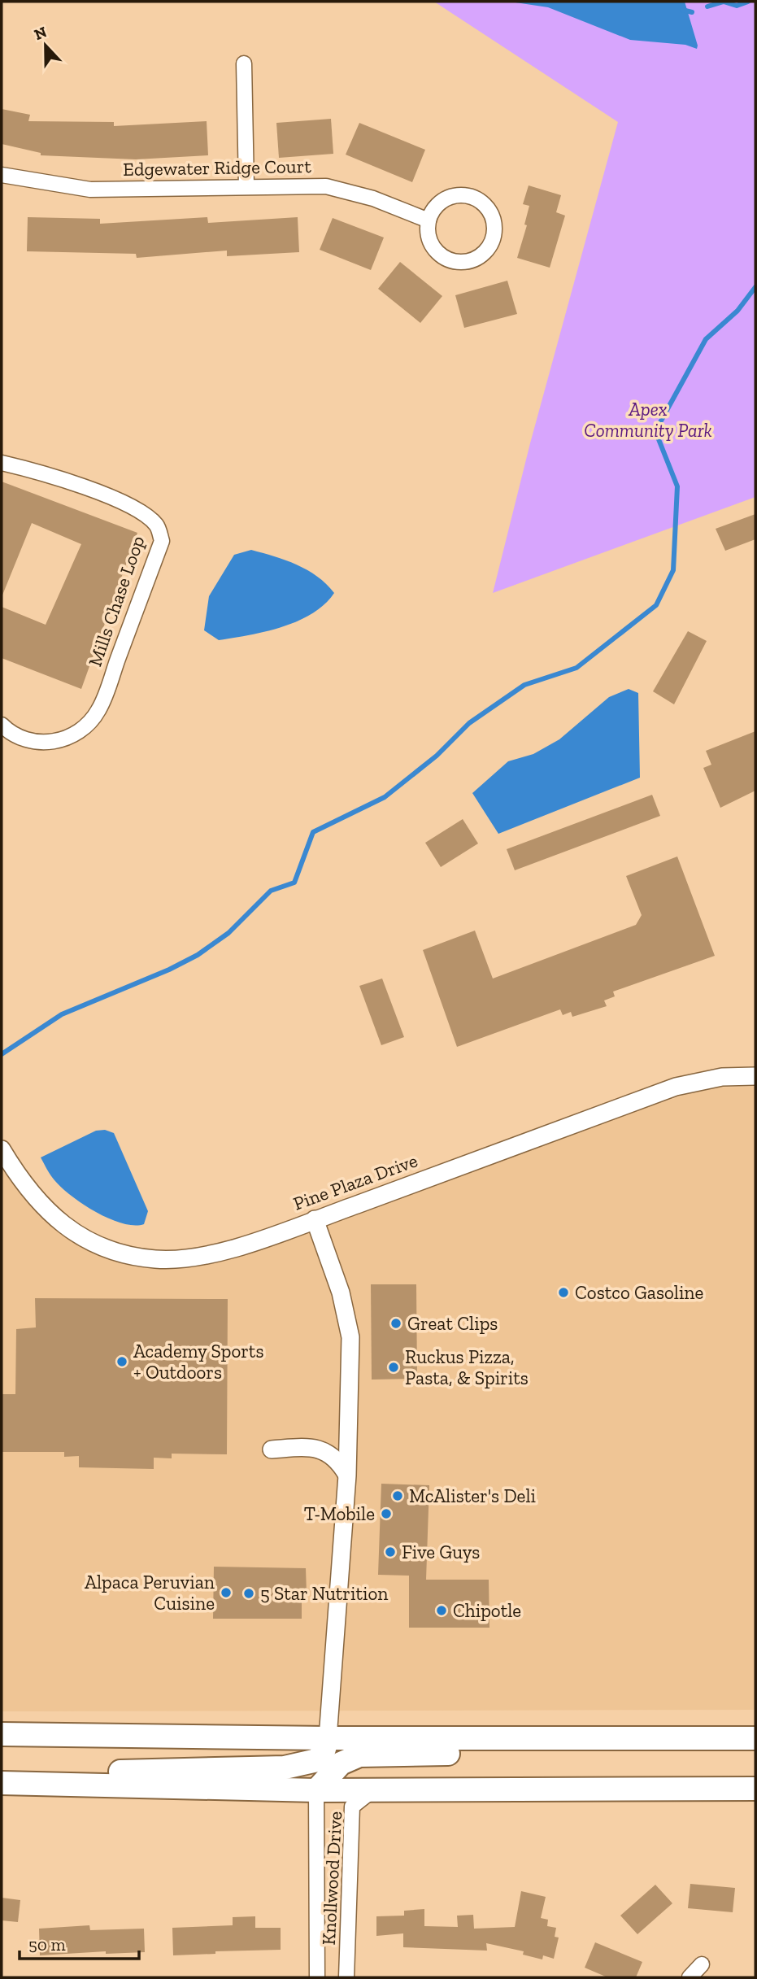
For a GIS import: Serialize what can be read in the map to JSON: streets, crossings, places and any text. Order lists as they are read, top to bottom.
{
  "streets": {
    "street": [
      "Edgewater Ridge Court",
      "Mills Chase Loop",
      "Pine Plaza Drive",
      "Knollwood Drive"
    ]
  },
  "parks": ["Apex Community Park"],
  "places": [
    "Costco Gasoline",
    "Great Clips",
    "Academy Sports + Outdoors",
    "Ruckus Pizza, Pasta, & Spirits",
    "McAlister's Deli",
    "T-Mobile",
    "Five Guys",
    "Alpaca Peruvian Cuisine",
    "5 Star Nutrition",
    "Chipotle"
  ],
  "scale_bar": "50 m",
  "north": "top"
}
